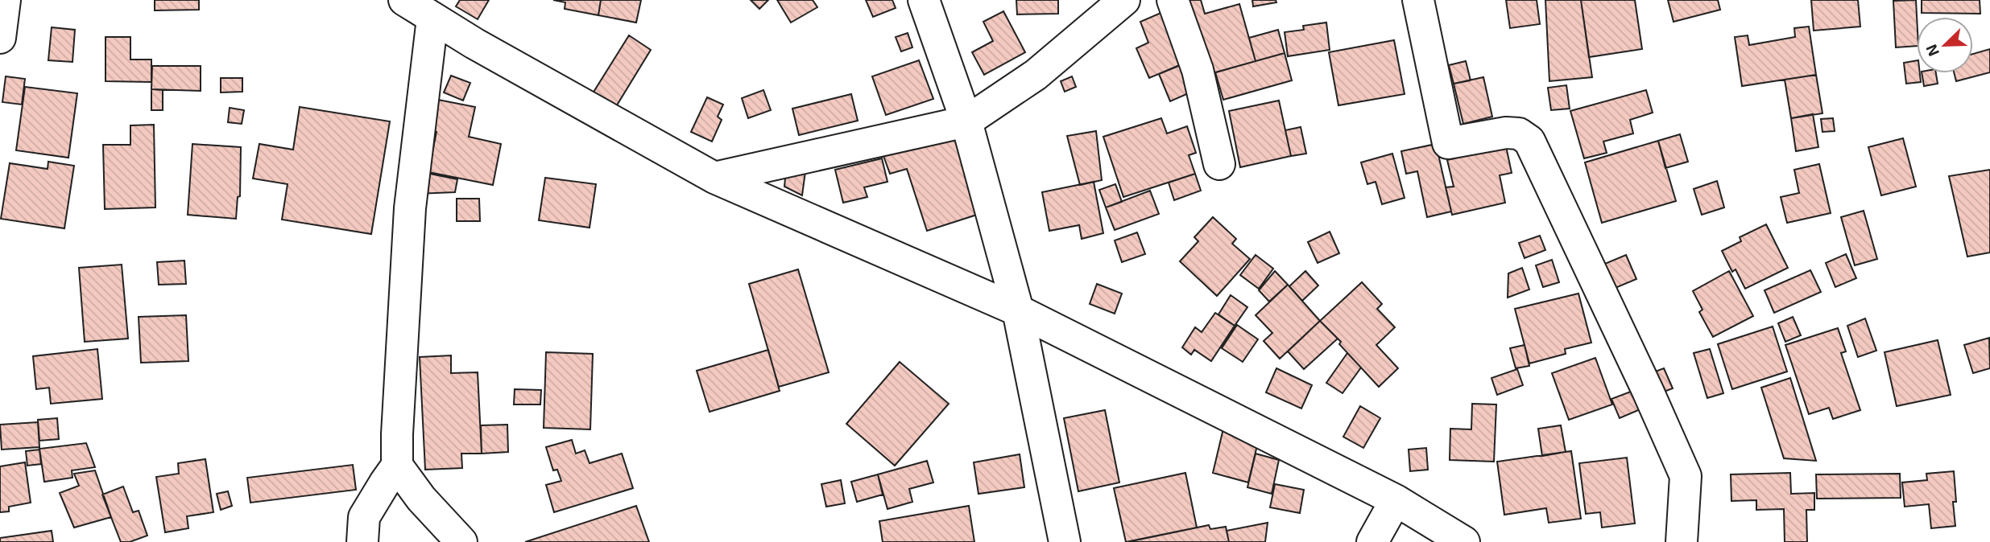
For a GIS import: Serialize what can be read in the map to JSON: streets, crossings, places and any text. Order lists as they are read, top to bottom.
{
  "north": "bottom left"
}
